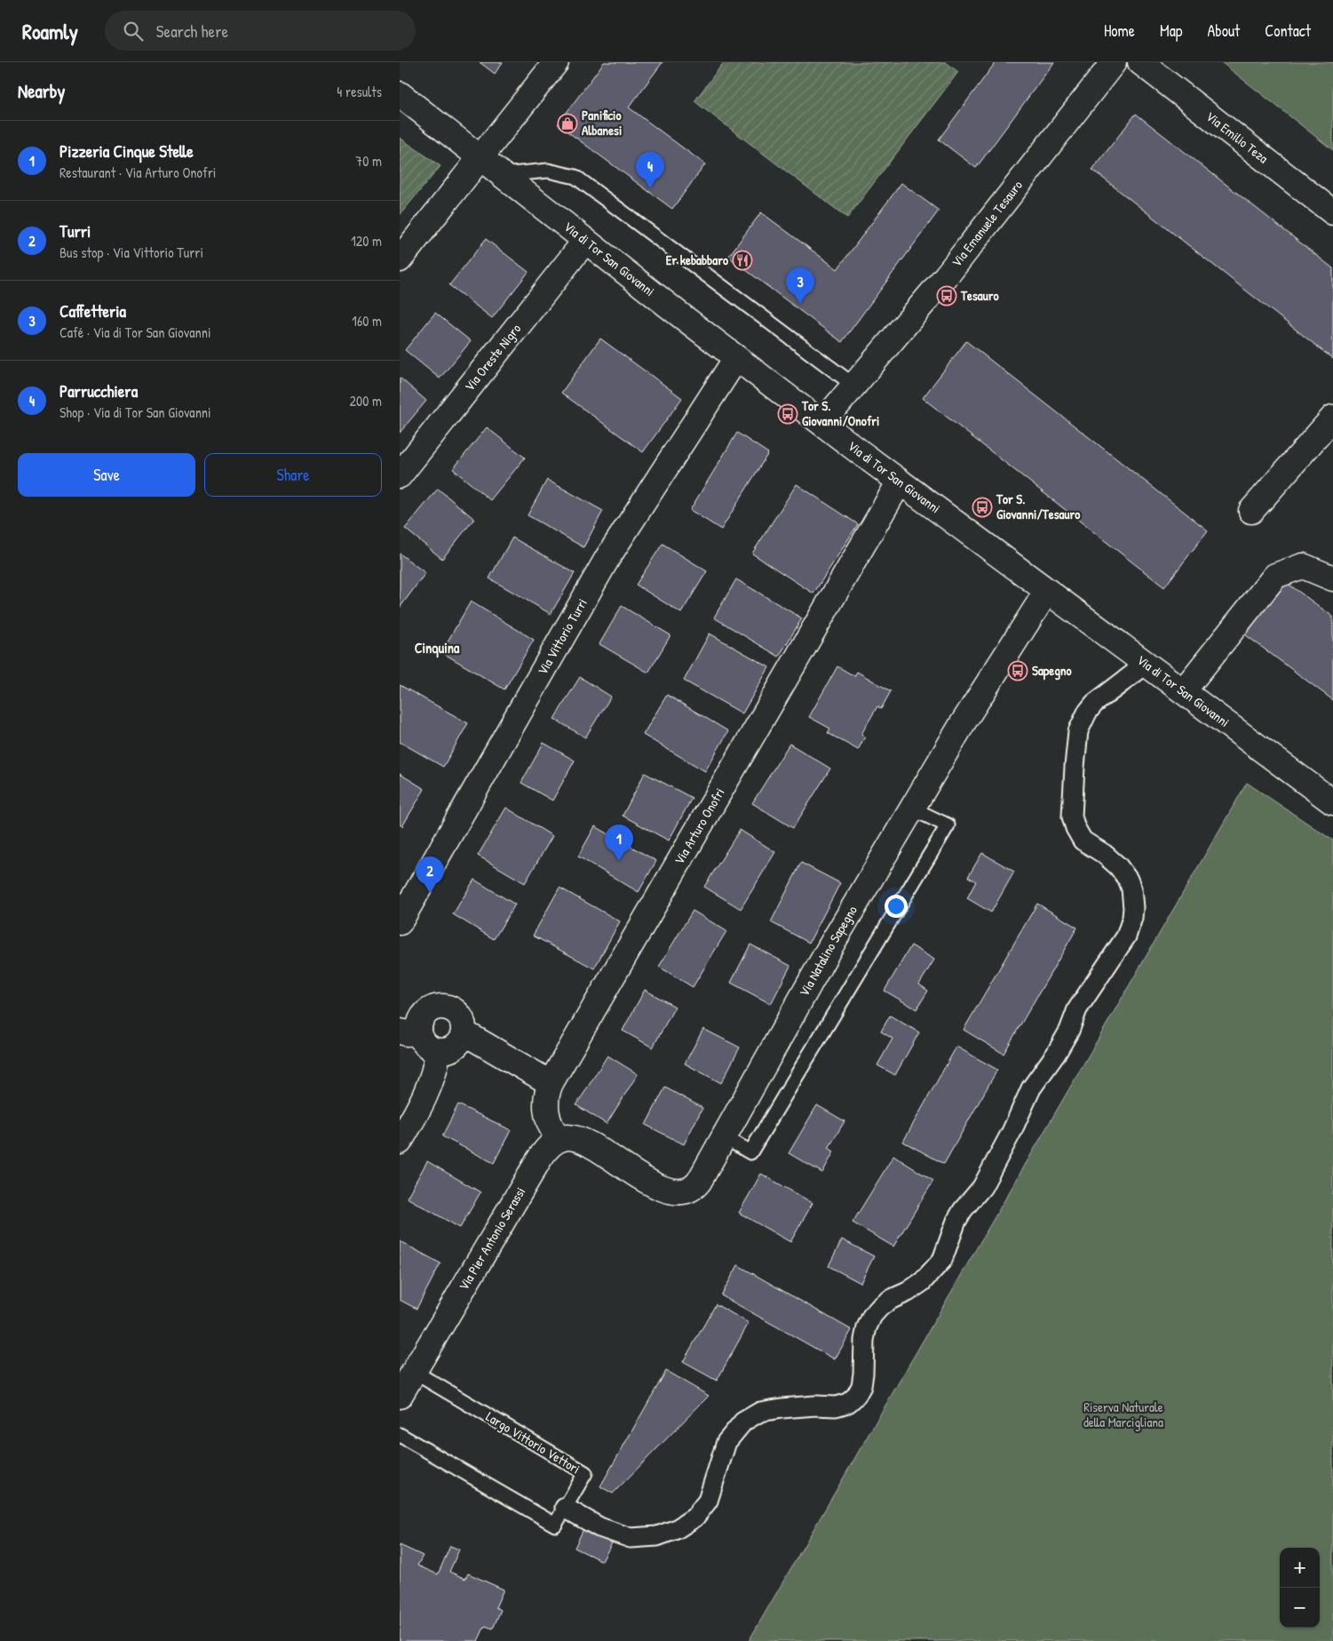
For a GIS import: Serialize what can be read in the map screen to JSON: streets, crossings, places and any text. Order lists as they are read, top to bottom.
{
  "streets": {
    "street": [
      "Via Emilio Teza",
      "Via Emanuele Tesauro",
      "Via di Tor San Giovanni",
      "Via Oreste Nigro",
      "Via Vittorio Turri",
      "Via Arturo Onofri",
      "Via Natalino Sapegno",
      "Via Pier Antonio Serassi"
    ],
    "lane": ["Largo Vittorio Vettori"]
  },
  "crossings": [
    ["Via Emanuele Tesauro", "Via di Tor San Giovanni"],
    ["Via di Tor San Giovanni", "Via Oreste Nigro"],
    ["Via di Tor San Giovanni", "Via Vittorio Turri"],
    ["Via di Tor San Giovanni", "Via Arturo Onofri"],
    ["Via di Tor San Giovanni", "Via Natalino Sapegno"],
    ["Via Natalino Sapegno", "Via Pier Antonio Serassi"],
    ["Via Pier Antonio Serassi", "Largo Vittorio Vettori"]
  ],
  "districts": ["Cinquina"],
  "parks": ["Riserva Naturale della Marcigliana"],
  "places": {
    "shop": ["Panificio Albanesi"],
    "restaurant": ["Er kebabbaro"],
    "bus stop": [
      "Tesauro",
      "Tor S. Giovanni/Onofri",
      "Tor S. Giovanni/Tesauro",
      "Sapegno"
    ]
  },
  "page": {
    "header": "Roamly",
    "search": "Search here",
    "nav": [
      "Home",
      "Map",
      "About",
      "Contact"
    ],
    "heading": ["Nearby", "4 results"],
    "list": [
      {
        "mark": "1",
        "name": "Pizzeria Cinque Stelle",
        "note": "Restaurant · Via Arturo Onofri",
        "value": "70 m"
      },
      {
        "mark": "2",
        "name": "Turri",
        "note": "Bus stop · Via Vittorio Turri",
        "value": "120 m"
      },
      {
        "mark": "3",
        "name": "Caffetteria",
        "note": "Café · Via di Tor San Giovanni",
        "value": "160 m"
      },
      {
        "mark": "4",
        "name": "Parrucchiera",
        "note": "Shop · Via di Tor San Giovanni",
        "value": "200 m"
      }
    ],
    "pins": [
      "4",
      "3",
      "1",
      "2"
    ],
    "buttons": ["Save", "Share"],
    "map_buttons": ["+", "−"]
  }
}
